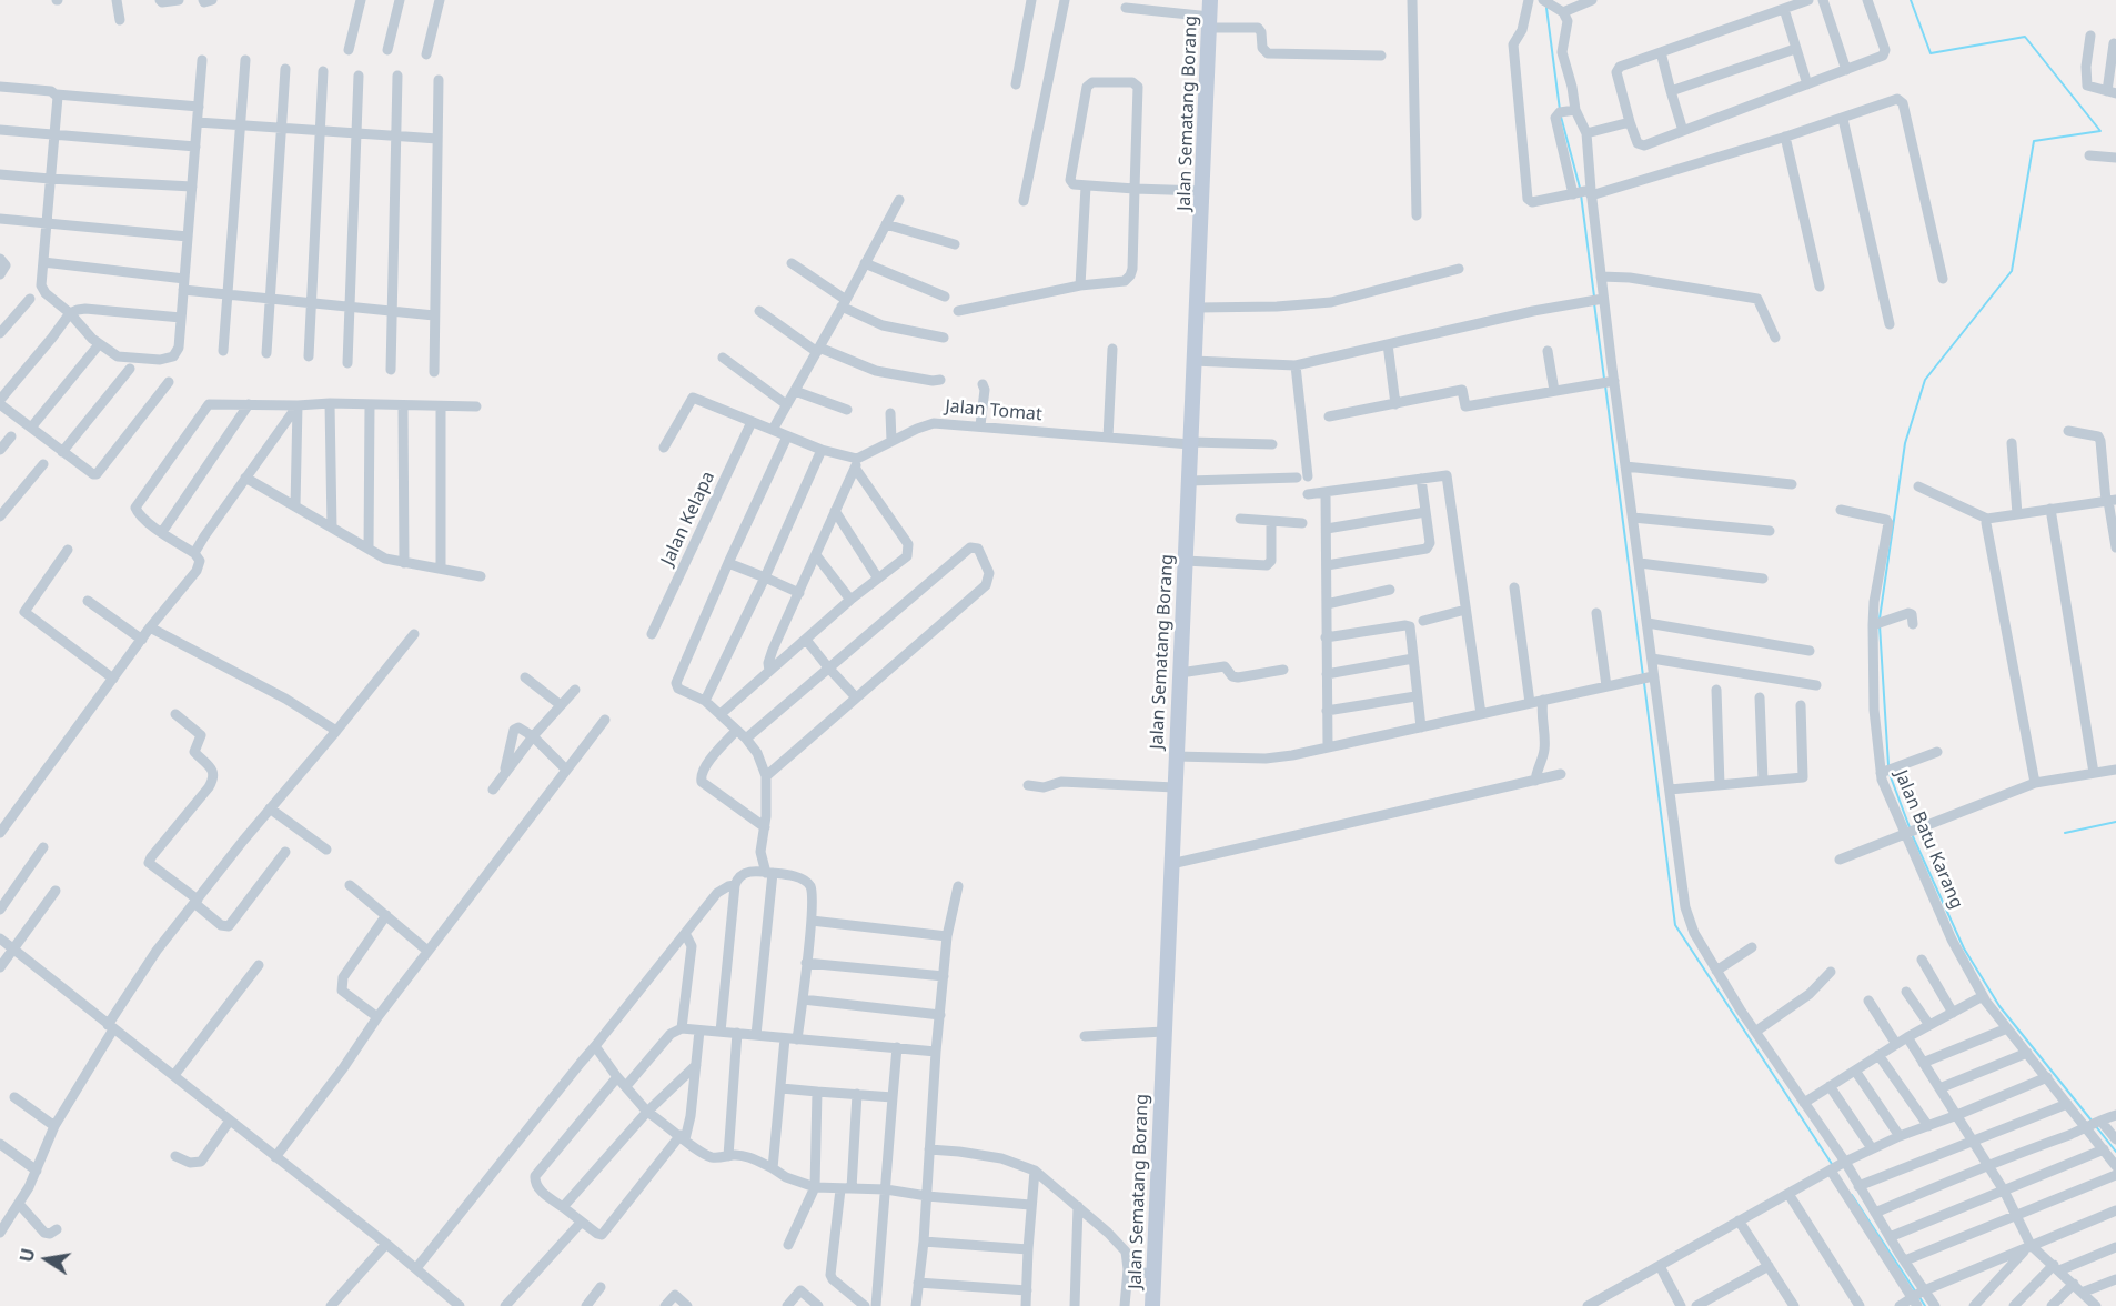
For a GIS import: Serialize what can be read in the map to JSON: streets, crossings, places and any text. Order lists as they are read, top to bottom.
{
  "streets": {
    "street": [
      "Jalan Sematang Borang",
      "Jalan Tomat",
      "Jalan Kelapa",
      "Jalan Batu Karang"
    ]
  },
  "crossings": [
    ["Jalan Sematang Borang", "Jalan Tomat"]
  ],
  "north": "left"
}
